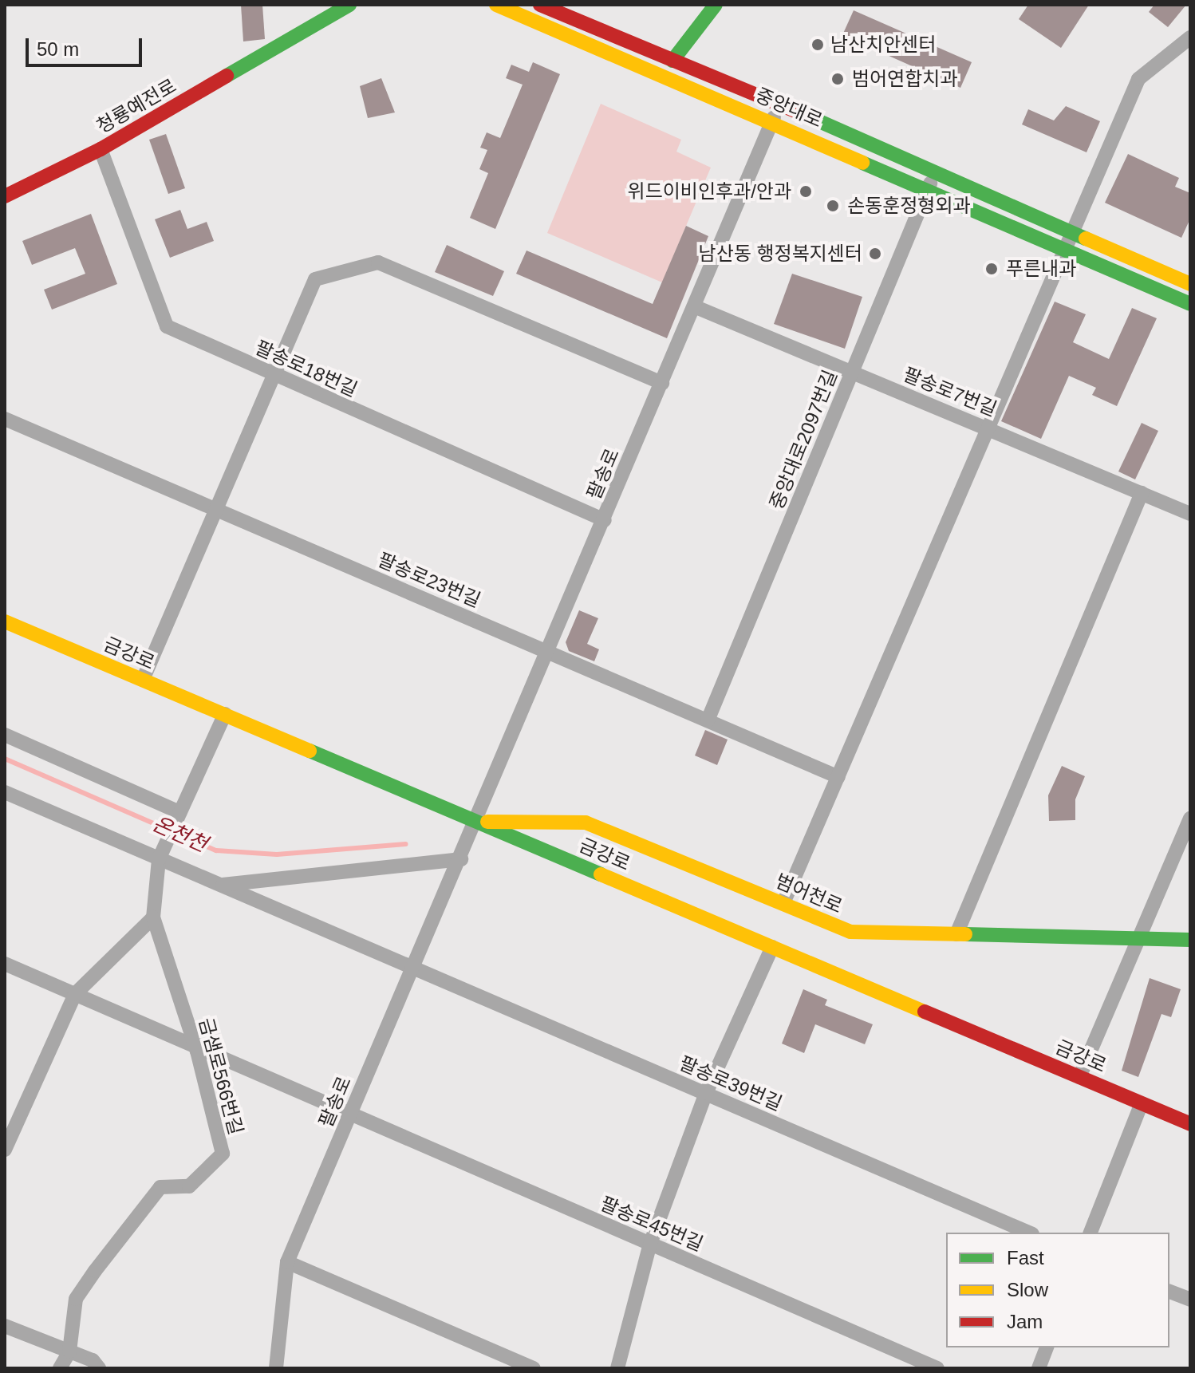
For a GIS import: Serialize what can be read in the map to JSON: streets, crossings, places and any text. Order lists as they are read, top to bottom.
{
  "streets": {
    "main road": [
      "청룡예전로",
      "중앙대로",
      "금강로",
      "범어천로"
    ],
    "street": [
      "팔송로18번길",
      "팔송로7번길",
      "중앙대로2097번길",
      "팔송로",
      "팔송로23번길",
      "금샘로566번길",
      "팔송로39번길",
      "팔송로45번길"
    ]
  },
  "crossings": [
    ["청룡예전로", "팔송로18번길"],
    ["중앙대로", "중앙대로2097번길"],
    ["중앙대로", "팔송로"],
    ["팔송로18번길", "팔송로"],
    ["팔송로7번길", "중앙대로2097번길"],
    ["팔송로7번길", "팔송로"],
    ["중앙대로2097번길", "팔송로23번길"],
    ["팔송로", "팔송로23번길"],
    ["팔송로", "금강로"],
    ["팔송로", "범어천로"],
    ["팔송로", "팔송로39번길"],
    ["팔송로", "팔송로45번길"],
    ["금강로", "범어천로"],
    ["금샘로566번길", "팔송로45번길"]
  ],
  "water": ["온천천"],
  "places": [
    "남산치안센터",
    "범어연합치과",
    "위드이비인후과/안과",
    "손동훈정형외과",
    "남산동 행정복지센터",
    "푸른내과"
  ],
  "legend": ["Fast", "Slow", "Jam"],
  "scale_bar": "50 m"
}
